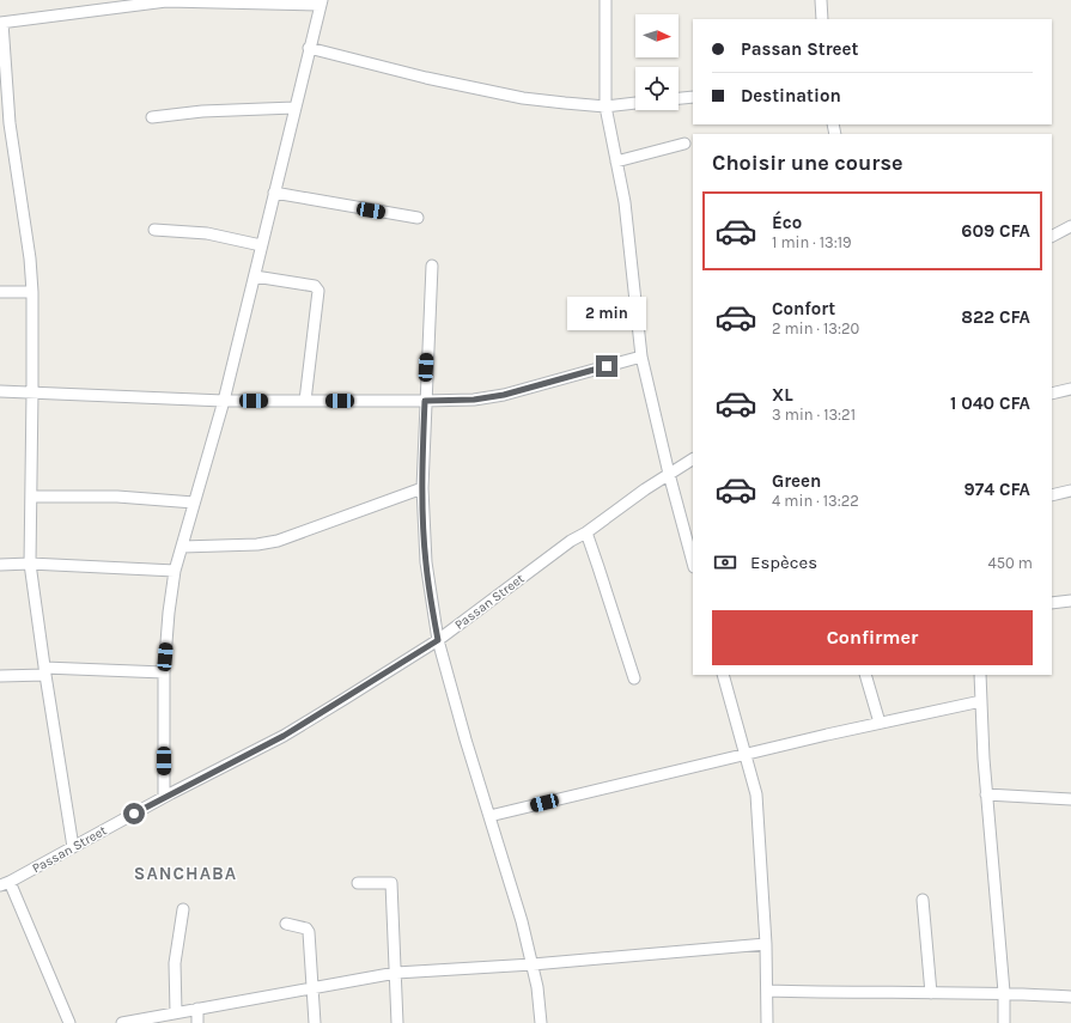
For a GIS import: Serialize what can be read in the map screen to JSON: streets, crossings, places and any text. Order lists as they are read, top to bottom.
{
  "streets": {
    "street": ["Passan Street"]
  },
  "districts": ["SANCHABA"],
  "north": "right",
  "page": {
    "banner": ["Passan Street", "Destination"],
    "heading": "Choisir une course",
    "list": [
      {
        "name": "Éco",
        "note": "1 min · 13:19",
        "value": "609 CFA"
      },
      {
        "name": "Confort",
        "note": "2 min · 13:20",
        "value": "822 CFA"
      },
      {
        "name": "XL",
        "note": "3 min · 13:21",
        "value": "1 040 CFA"
      },
      {
        "name": "Green",
        "note": "4 min · 13:22",
        "value": "974 CFA"
      }
    ],
    "bubble": "2 min",
    "pay": ["Espèces", "450 m"],
    "buttons": "Confirmer"
  }
}
